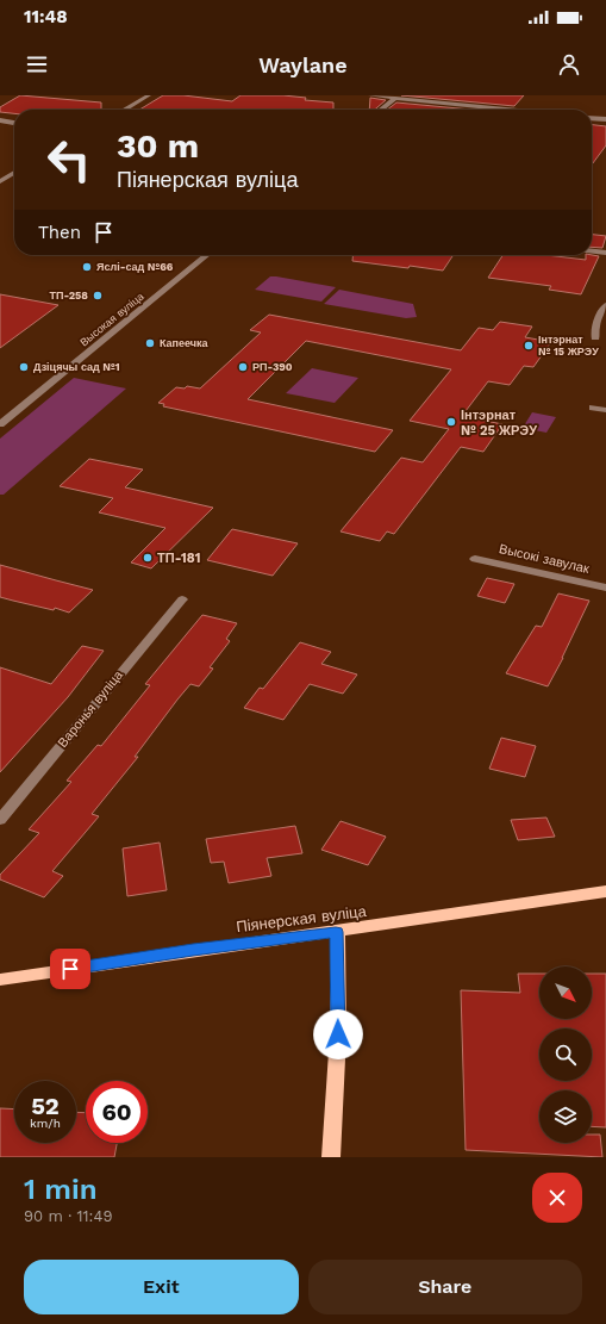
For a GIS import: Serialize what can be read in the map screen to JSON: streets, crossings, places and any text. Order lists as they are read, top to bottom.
{
  "streets": {
    "main road": ["Піянерская вуліца"],
    "street": ["Высокая вуліца", "Высокі завулак", "Варонья вуліца"]
  },
  "places": [
    "Яслі-сад №66",
    "ТП-258",
    "Капеечка",
    "Інтэрнат № 15 ЖРЭУ",
    "Дзіцячы сад №1",
    "РП-390",
    "Інтэрнат № 25 ЖРЭУ",
    "ТП-181"
  ],
  "north": "bottom right",
  "page": {
    "status": "11:48",
    "header": "Waylane",
    "turn": ["30 m", "Піянерская вуліца"],
    "then": "Then",
    "speed": "52 km/h",
    "limit": "60",
    "heading": ["1 min", "90 m · 11:49"],
    "buttons": ["Exit", "Share"]
  }
}
